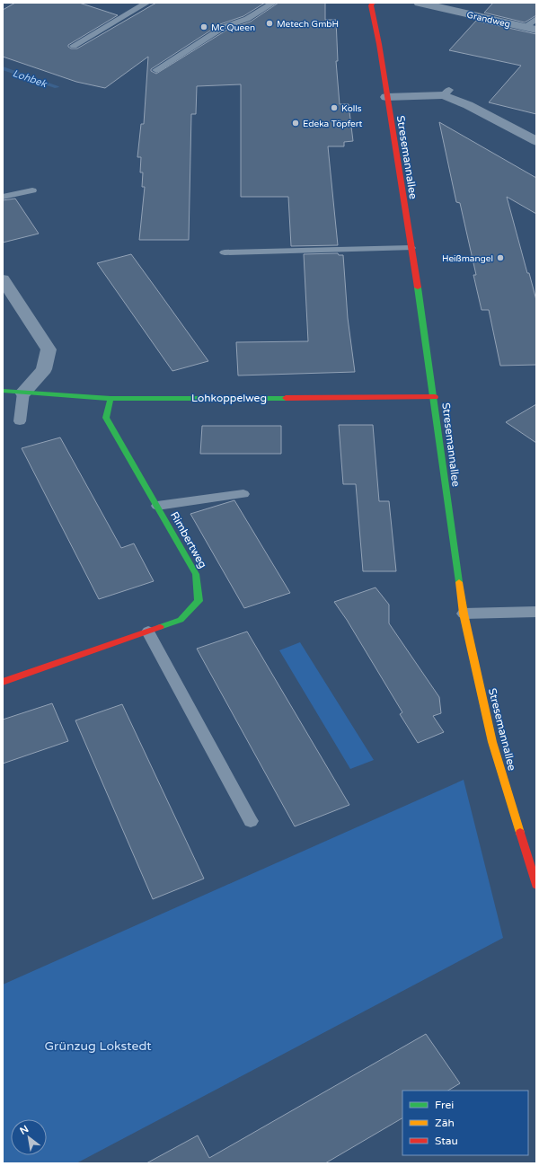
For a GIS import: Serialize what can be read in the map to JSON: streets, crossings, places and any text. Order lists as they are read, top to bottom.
{
  "streets": {
    "street": [
      "Grandweg",
      "Stresemannallee",
      "Lohkoppelweg",
      "Rimbertweg"
    ]
  },
  "crossings": [
    ["Stresemannallee", "Lohkoppelweg"],
    ["Lohkoppelweg", "Rimbertweg"]
  ],
  "water": ["Lohbek"],
  "parks": ["Grünzug Lokstedt"],
  "places": [
    "Metech GmbH",
    "Mc Queen",
    "Kolls",
    "Edeka Töpfert",
    "Heißmangel"
  ],
  "legend": ["Frei", "Zäh", "Stau"],
  "north": "top left"
}
